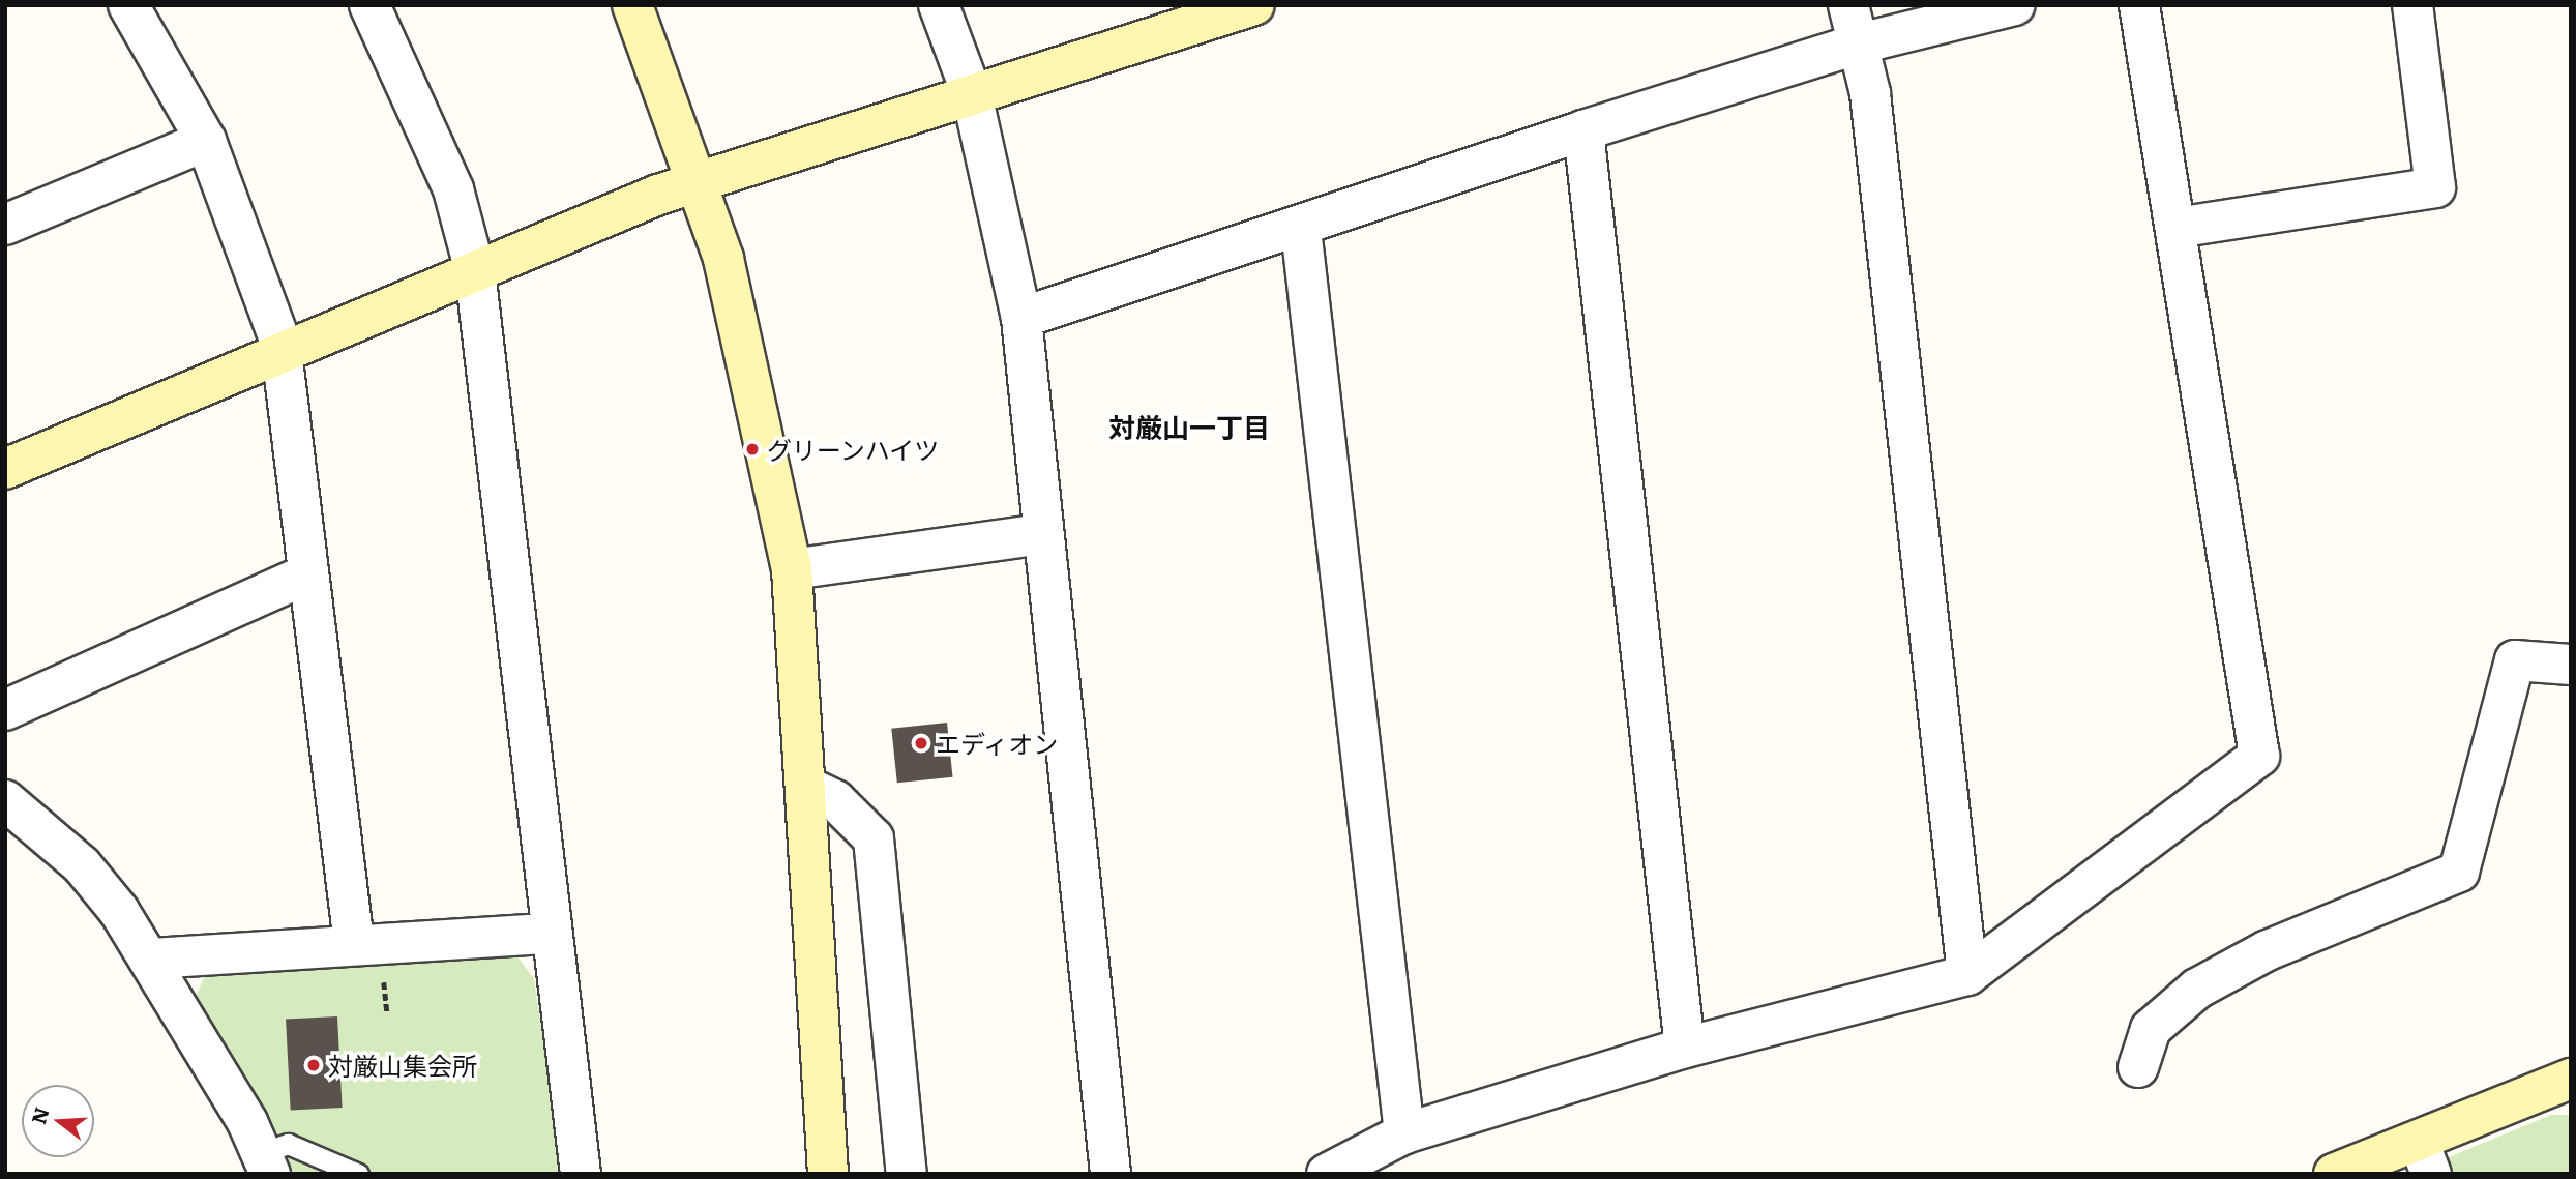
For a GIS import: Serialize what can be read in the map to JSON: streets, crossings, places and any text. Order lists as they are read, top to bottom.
{
  "districts": ["対厳山一丁目"],
  "places": ["グリーンハイツ", "エディオン", "対厳山集会所"],
  "north": "left"
}
